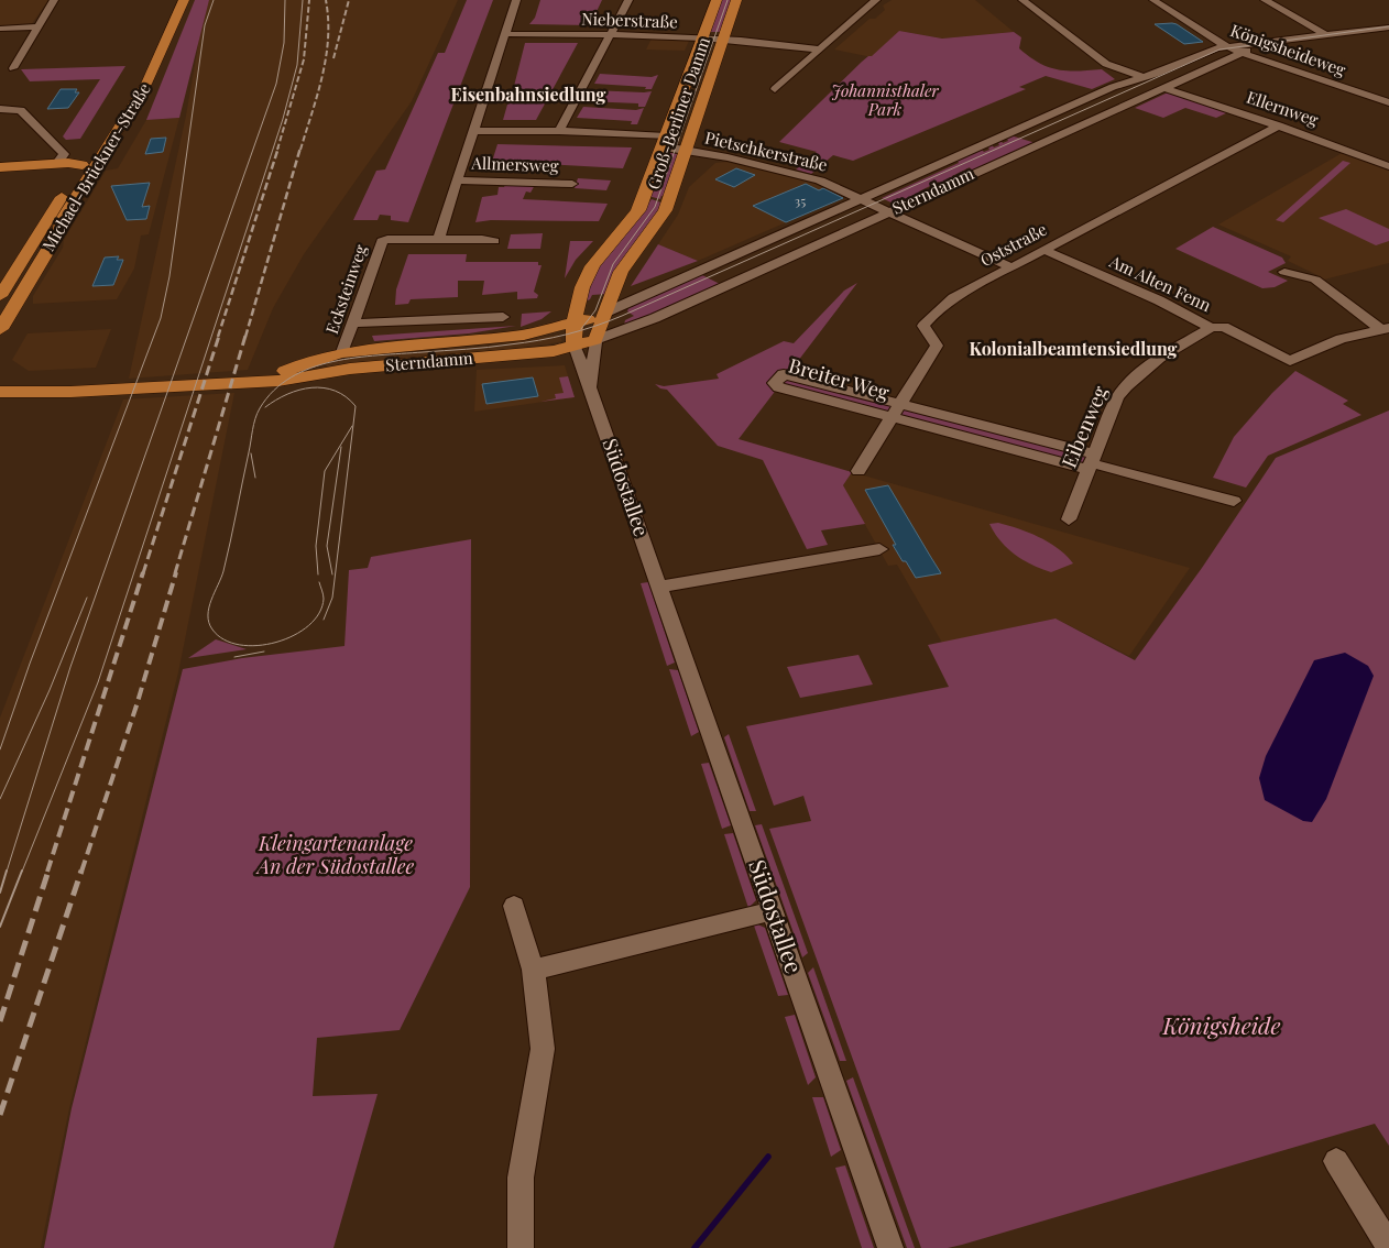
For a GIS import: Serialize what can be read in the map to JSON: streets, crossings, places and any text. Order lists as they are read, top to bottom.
{
  "streets": {
    "main road": ["Groß-Berliner Damm", "Michael-Brückner-Straße", "Sterndamm"],
    "street": [
      "Nieberstraße",
      "Königsheideweg",
      "Ellernweg",
      "Pietschkerstraße",
      "Allmersweg",
      "Oststraße",
      "Am Alten Fenn",
      "Ecksteinweg",
      "Breiter Weg",
      "Eibenweg",
      "Südostallee"
    ]
  },
  "crossings": [
    ["Nieberstraße", "Groß-Berliner Damm"],
    ["Königsheideweg", "Sterndamm"],
    ["Ellernweg", "Sterndamm"],
    ["Ellernweg", "Oststraße"],
    ["Groß-Berliner Damm", "Pietschkerstraße"],
    ["Groß-Berliner Damm", "Sterndamm"],
    ["Pietschkerstraße", "Sterndamm"],
    ["Sterndamm", "Ecksteinweg"],
    ["Sterndamm", "Südostallee"],
    ["Oststraße", "Am Alten Fenn"],
    ["Oststraße", "Breiter Weg"],
    ["Am Alten Fenn", "Eibenweg"],
    ["Breiter Weg", "Eibenweg"]
  ],
  "districts": ["Eisenbahnsiedlung", "Kolonialbeamtensiedlung"],
  "parks": ["Johannisthaler Park", "Kleingartenanlage An der Südostallee", "Königsheide"],
  "house_numbers": ["35"]
}
